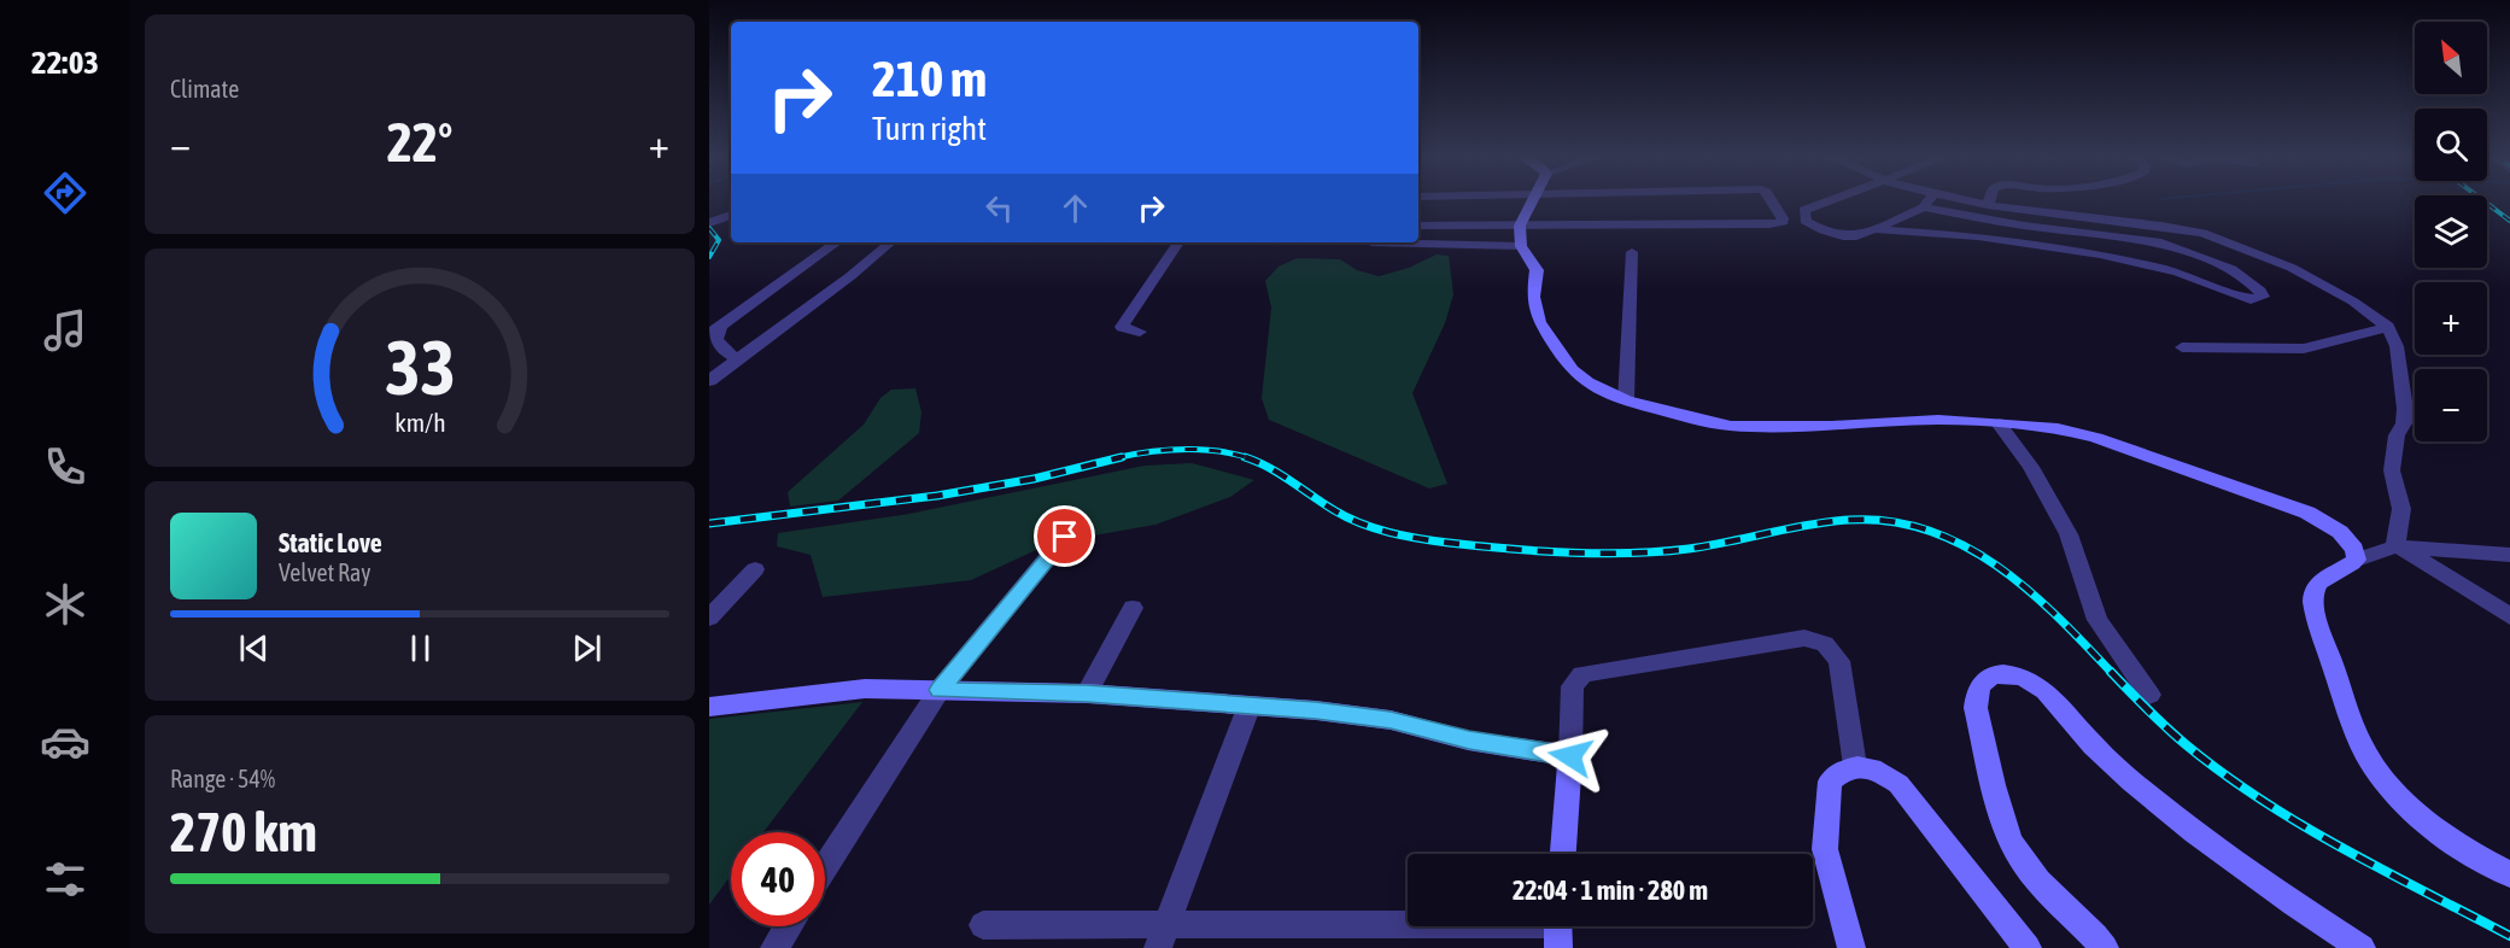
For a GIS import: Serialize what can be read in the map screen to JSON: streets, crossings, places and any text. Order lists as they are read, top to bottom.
{
  "north": "top left",
  "page": {
    "tabs": "22:03",
    "tile": [
      "Climate",
      ["Range · 54%", "270 km"]
    ],
    "map_buttons": ["+", "−"],
    "turn": ["210 m", "Turn right"],
    "heat": ["−", "22°", "+"],
    "song": ["Static Love", "Velvet Ray"],
    "limit": "40",
    "trip": "22:04 · 1 min · 280 m",
    "gauge": ["33", "km/h"]
  }
}
